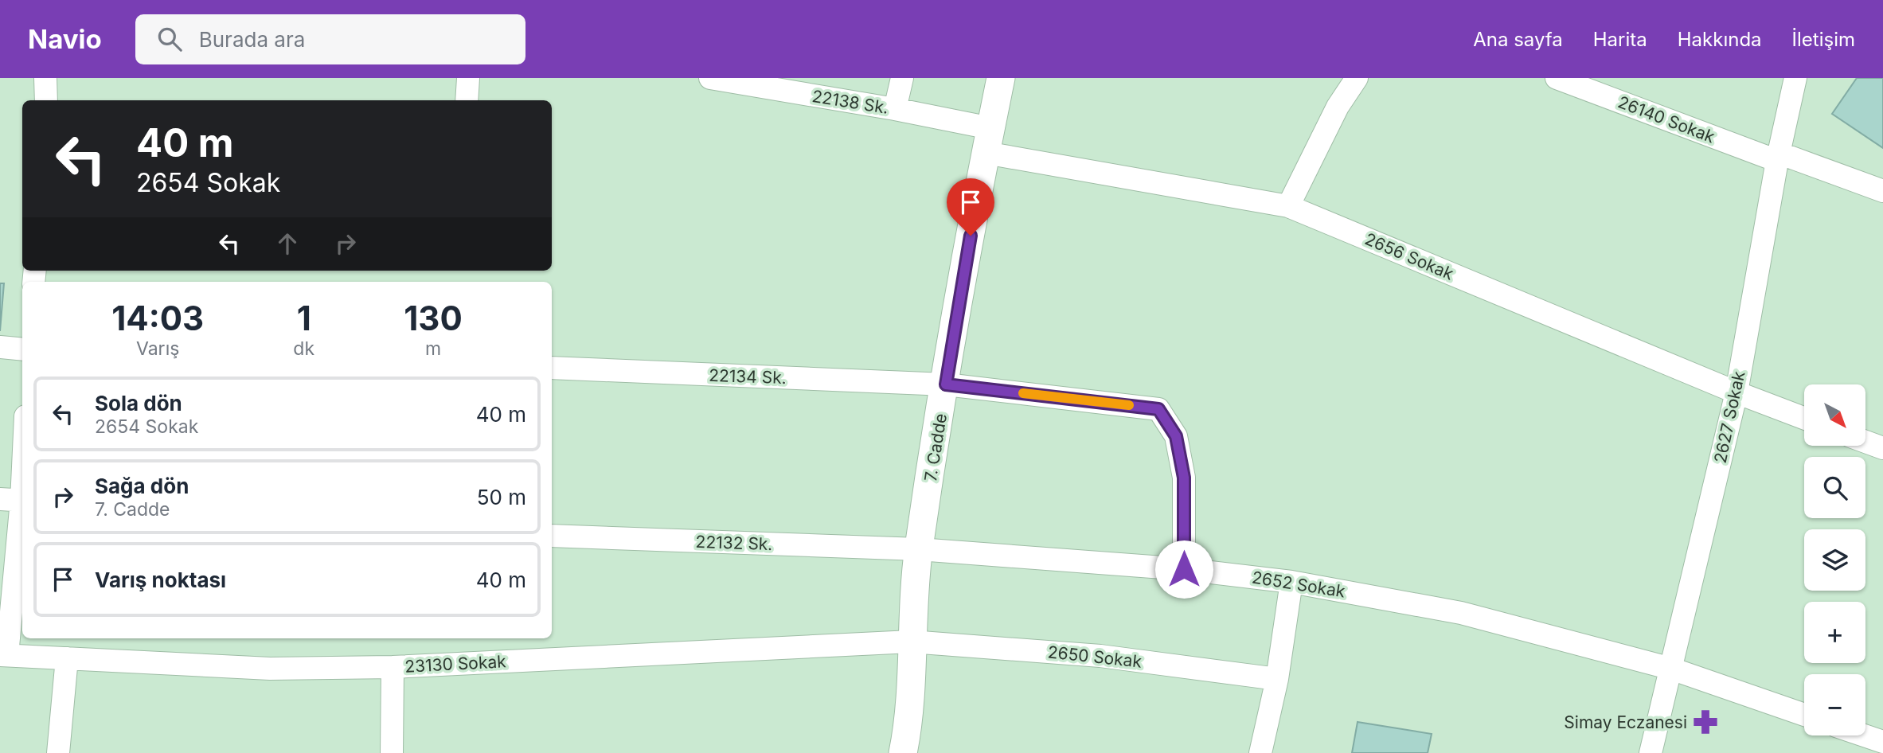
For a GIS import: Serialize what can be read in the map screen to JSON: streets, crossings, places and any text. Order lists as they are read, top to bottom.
{
  "streets": {
    "street": [
      "22138 Sk.",
      "26140 Sokak",
      "2656 Sokak",
      "22134 Sk.",
      "2627 Sokak",
      "7. Cadde",
      "22132 Sk.",
      "2652 Sokak",
      "2650 Sokak",
      "23130 Sokak"
    ]
  },
  "crossings": [
    ["22138 Sk.", "2656 Sokak"],
    ["22138 Sk.", "7. Cadde"],
    ["26140 Sokak", "2627 Sokak"],
    ["2656 Sokak", "2627 Sokak"],
    ["2656 Sokak", "7. Cadde"],
    ["22134 Sk.", "7. Cadde"],
    ["22134 Sk.", "2652 Sokak"],
    ["2627 Sokak", "2652 Sokak"],
    ["7. Cadde", "22132 Sk."],
    ["7. Cadde", "2652 Sokak"],
    ["7. Cadde", "2650 Sokak"],
    ["7. Cadde", "23130 Sokak"],
    ["22132 Sk.", "2652 Sokak"],
    ["2650 Sokak", "23130 Sokak"]
  ],
  "places": {
    "pharmacy": ["Simay Eczanesi"]
  },
  "north": "bottom right",
  "page": {
    "header": "Navio",
    "search": "Burada ara",
    "nav": [
      "Ana sayfa",
      "Harita",
      "Hakkında",
      "İletişim"
    ],
    "turn": ["40 m", "2654 Sokak"],
    "eta": [
      "14:03",
      "Varış",
      "1",
      "dk",
      "130",
      "m"
    ],
    "list": [
      {
        "name": "Sola dön",
        "note": "2654 Sokak",
        "value": "40 m"
      },
      {
        "name": "Sağa dön",
        "note": "7. Cadde",
        "value": "50 m"
      },
      {
        "name": "Varış noktası",
        "value": "40 m"
      }
    ],
    "map_buttons": ["+", "−"]
  }
}
